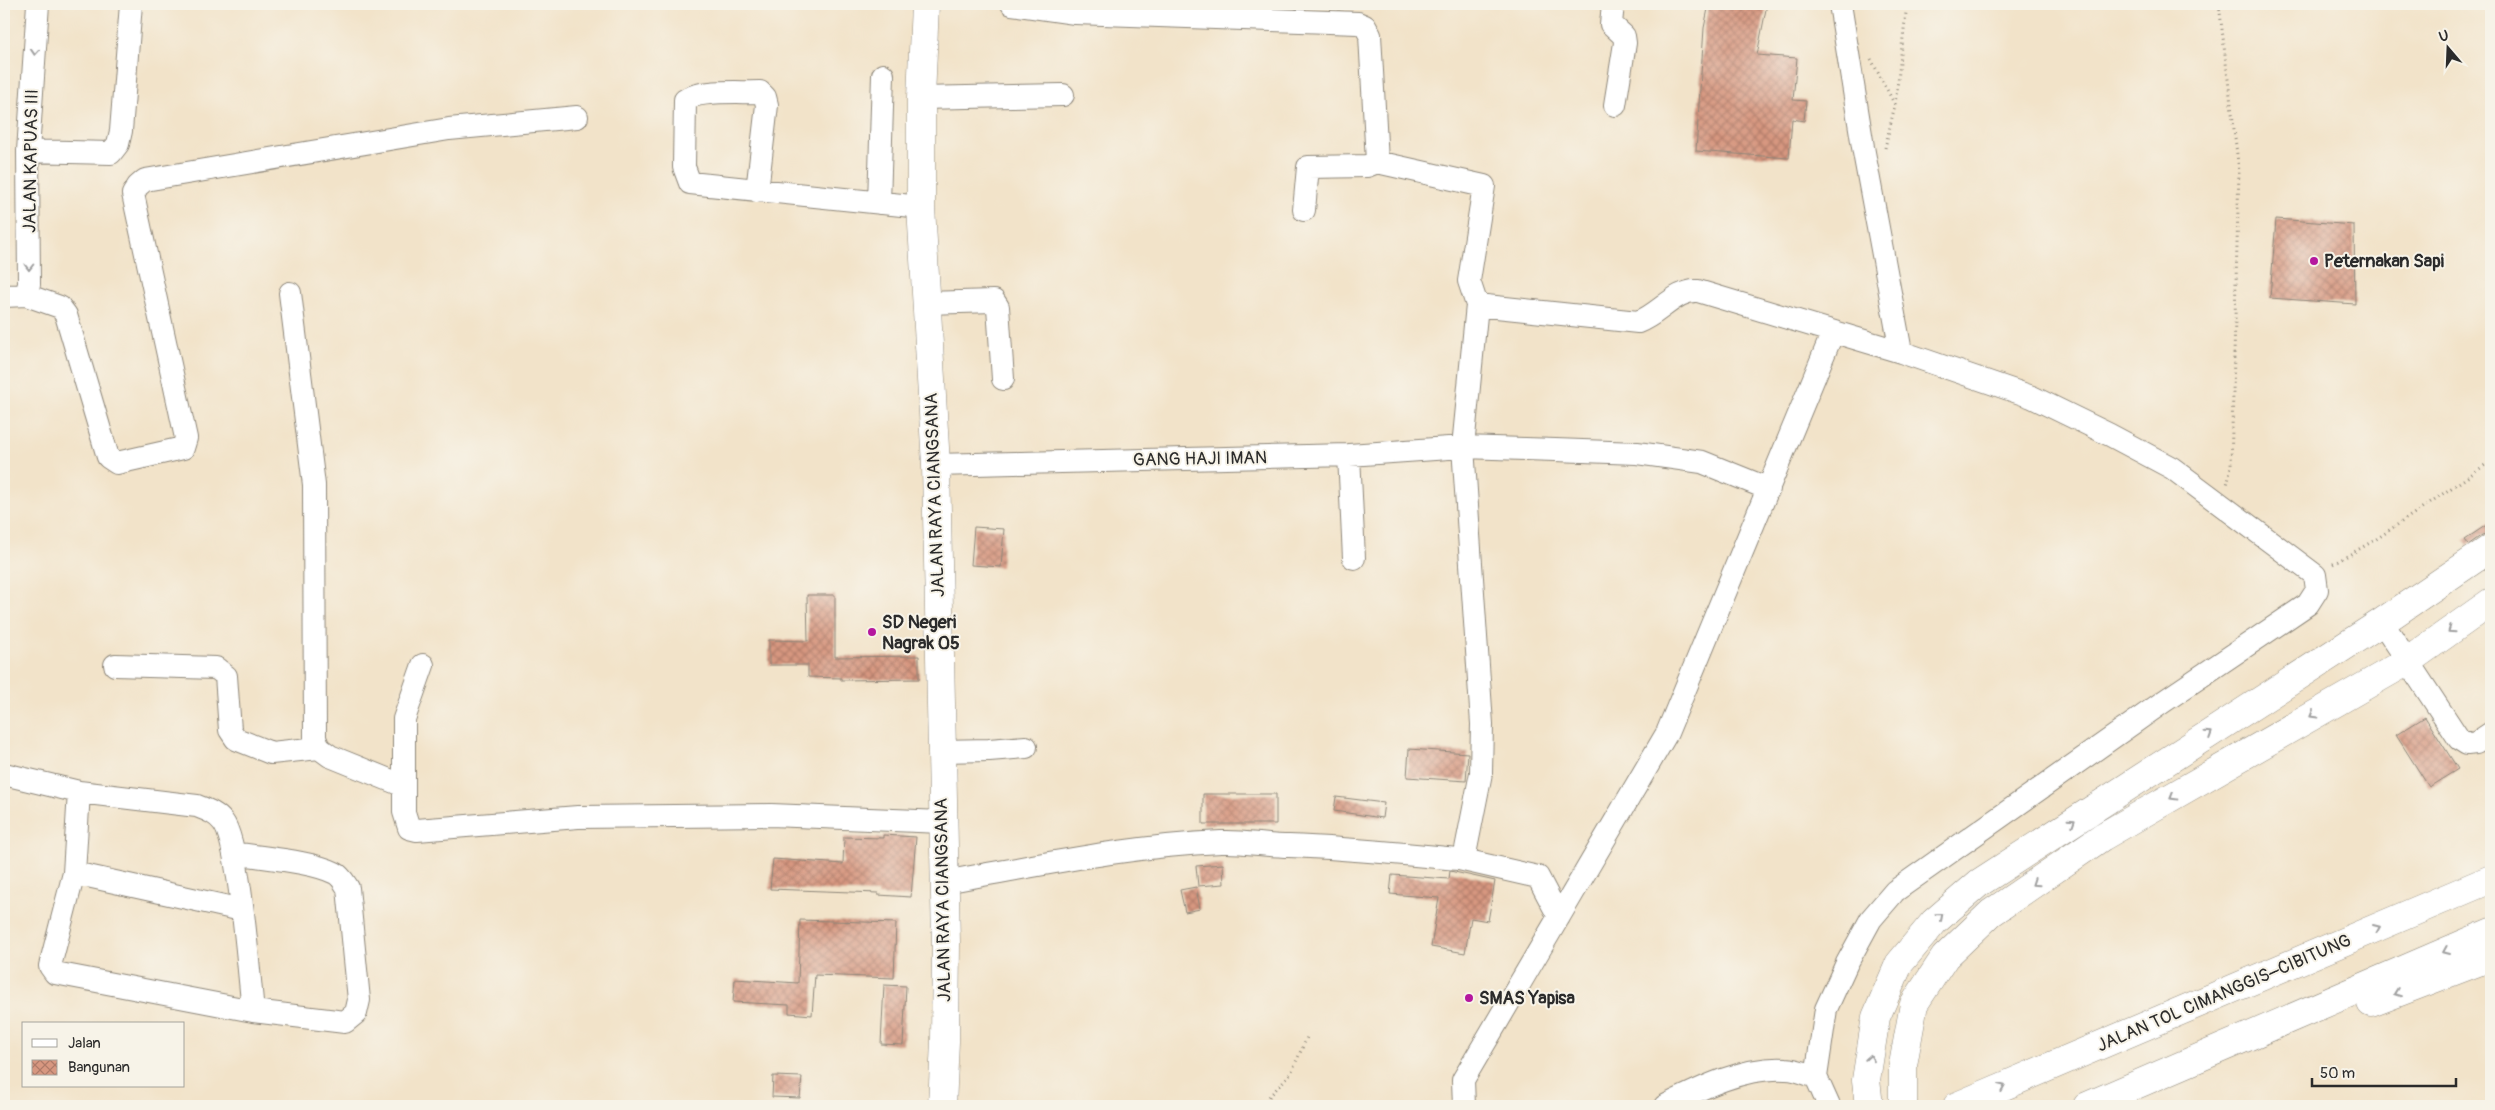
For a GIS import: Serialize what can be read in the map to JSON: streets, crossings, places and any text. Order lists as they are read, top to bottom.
{
  "streets": {
    "main road": ["JALAN RAYA CIANGSANA", "JALAN TOL CIMANGGIS–CIBITUNG"],
    "street": ["JALAN KAPUAS III", "GANG HAJI IMAN"]
  },
  "crossings": [
    ["GANG HAJI IMAN", "JALAN RAYA CIANGSANA"]
  ],
  "one_way": ["JALAN KAPUAS III"],
  "places": ["Peternakan Sapi", "SD Negeri Nagrak 05", "SMAS Yapisa"],
  "legend": ["Jalan", "Bangunan"],
  "scale_bar": "50 m",
  "north": "top"
}
